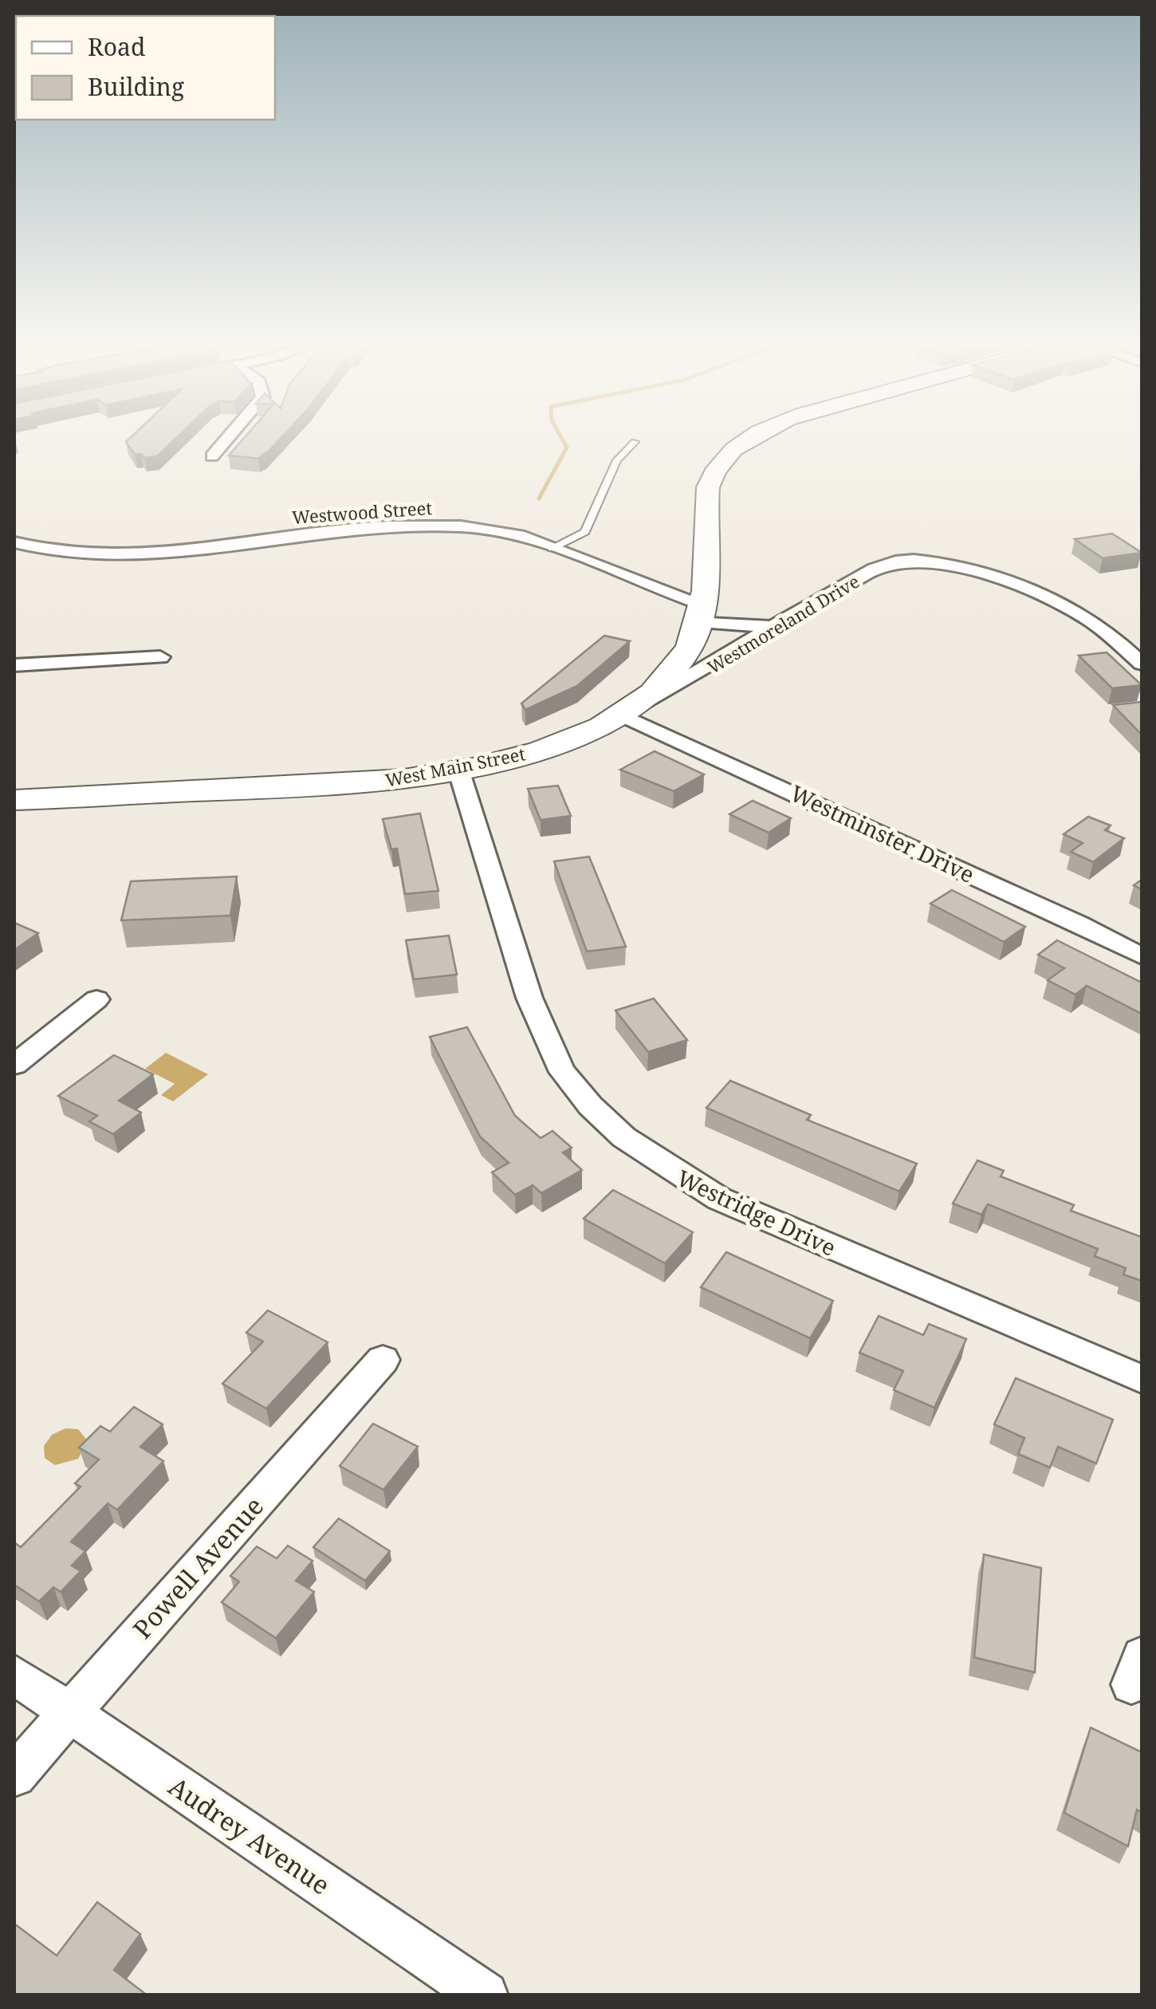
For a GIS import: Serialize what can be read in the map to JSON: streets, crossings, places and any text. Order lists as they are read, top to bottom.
{
  "streets": {
    "main road": ["West Main Street"],
    "street": [
      "Westwood Street",
      "Westmoreland Drive",
      "Westminster Drive",
      "Westridge Drive",
      "Powell Avenue",
      "Audrey Avenue"
    ]
  },
  "crossings": [
    ["Westwood Street", "Westmoreland Drive"],
    ["Westwood Street", "West Main Street"],
    ["Westmoreland Drive", "West Main Street"],
    ["Westmoreland Drive", "Westminster Drive"],
    ["West Main Street", "Westminster Drive"],
    ["West Main Street", "Westridge Drive"],
    ["Powell Avenue", "Audrey Avenue"]
  ],
  "legend": ["Road", "Building"]
}
